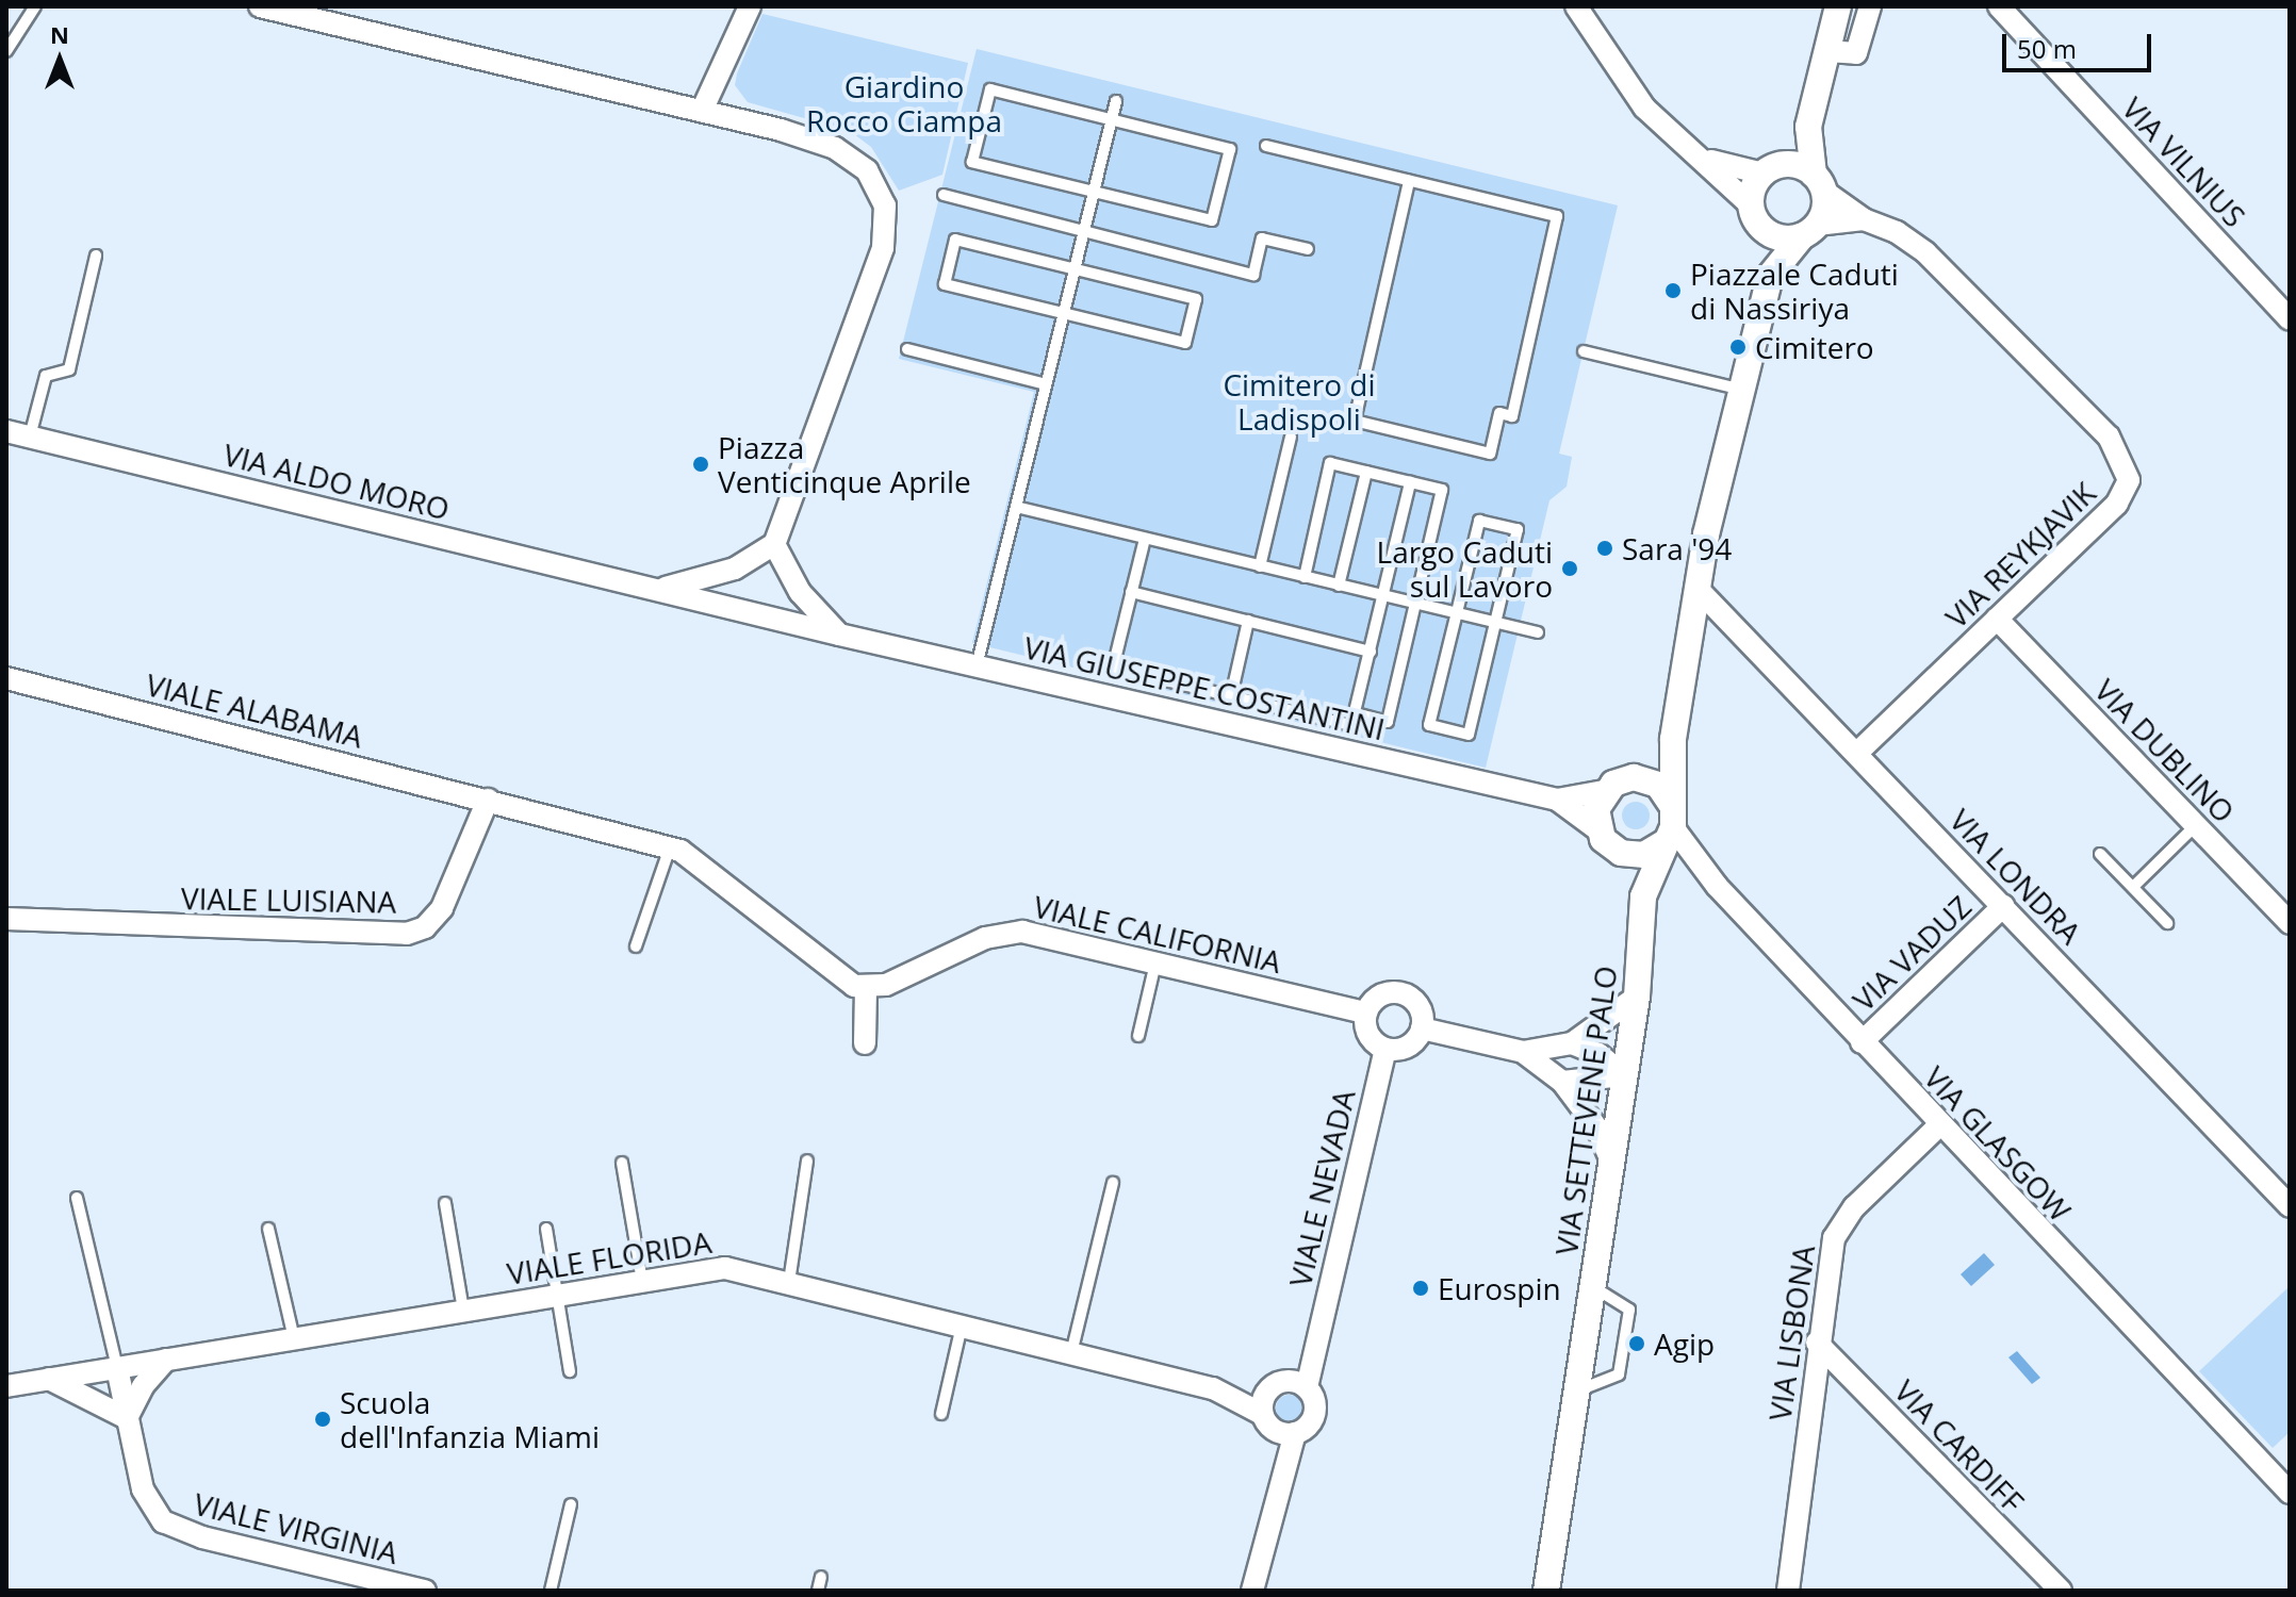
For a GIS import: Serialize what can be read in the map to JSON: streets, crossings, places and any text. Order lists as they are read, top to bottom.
{
  "streets": {
    "street": [
      "VIA VILNIUS",
      "VIA ALDO MORO",
      "VIA REYKJAVIK",
      "VIA GIUSEPPE COSTANTINI",
      "VIALE ALABAMA",
      "VIA DUBLINO",
      "VIA LONDRA",
      "VIALE LUISIANA",
      "VIALE CALIFORNIA",
      "VIA VADUZ",
      "VIA SETTEVENE PALO",
      "VIA GLASGOW",
      "VIALE NEVADA",
      "VIALE FLORIDA",
      "VIA LISBONA",
      "VIA CARDIFF",
      "VIALE VIRGINIA"
    ]
  },
  "crossings": [
    ["VIA ALDO MORO", "VIA GIUSEPPE COSTANTINI"],
    ["VIA REYKJAVIK", "VIA DUBLINO"],
    ["VIA REYKJAVIK", "VIA LONDRA"],
    ["VIA REYKJAVIK", "VIA SETTEVENE PALO"],
    ["VIALE ALABAMA", "VIALE LUISIANA"],
    ["VIA LONDRA", "VIA VADUZ"],
    ["VIA LONDRA", "VIA SETTEVENE PALO"],
    ["VIALE CALIFORNIA", "VIALE NEVADA"],
    ["VIA VADUZ", "VIA GLASGOW"],
    ["VIA SETTEVENE PALO", "VIA GLASGOW"],
    ["VIA GLASGOW", "VIA LISBONA"],
    ["VIALE NEVADA", "VIALE FLORIDA"],
    ["VIALE FLORIDA", "VIALE VIRGINIA"],
    ["VIA LISBONA", "VIA CARDIFF"]
  ],
  "parks": ["Giardino Rocco Ciampa", "Cimitero di Ladispoli"],
  "places": [
    "Piazzale Caduti di Nassiriya",
    "Cimitero",
    "Piazza Venticinque Aprile",
    "Sara '94",
    "Largo Caduti sul Lavoro",
    "Eurospin",
    "Agip",
    "Scuola dell'Infanzia Miami"
  ],
  "scale_bar": "50 m",
  "north": "top"
}
